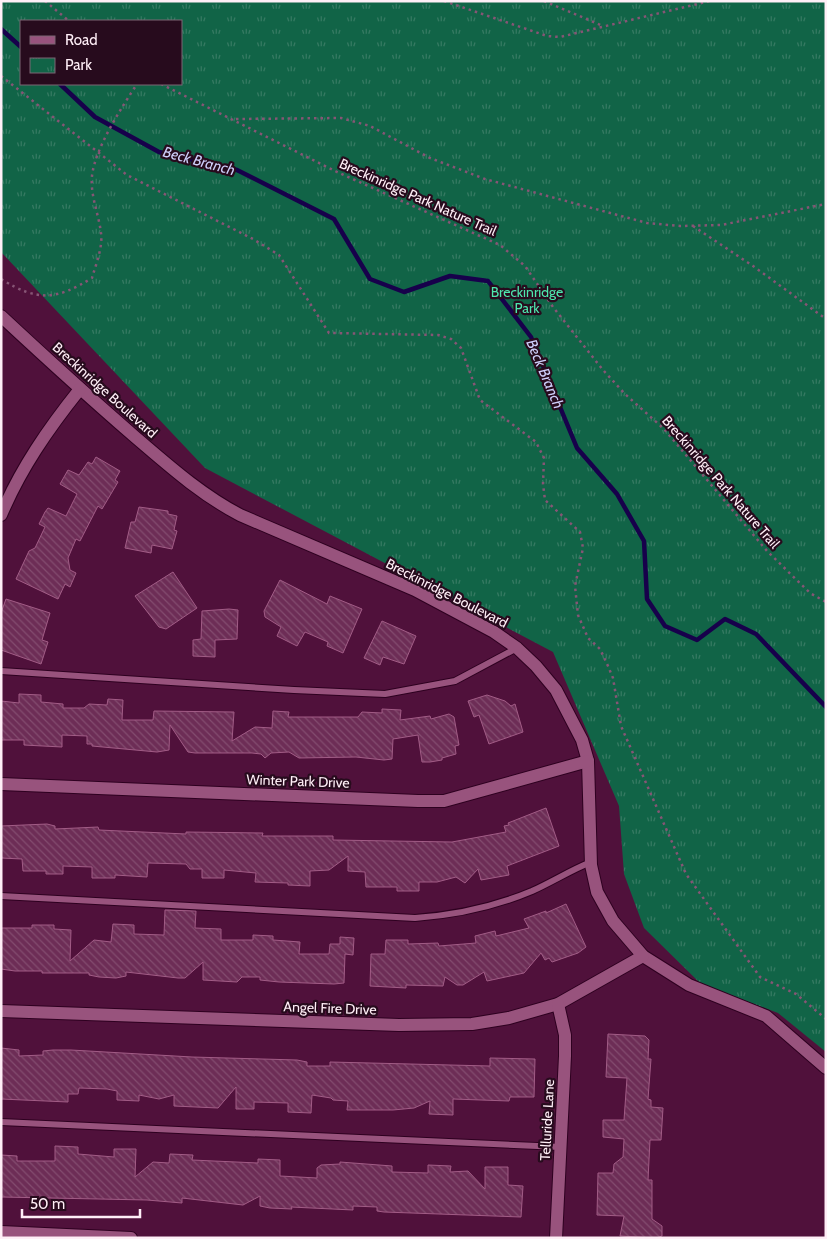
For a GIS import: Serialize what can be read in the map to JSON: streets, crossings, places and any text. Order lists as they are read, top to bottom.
{
  "streets": {
    "street": [
      "Breckinridge Boulevard",
      "Winter Park Drive",
      "Angel Fire Drive",
      "Telluride Lane"
    ],
    "path": ["Breckinridge Park Nature Trail"]
  },
  "crossings": [
    ["Breckinridge Boulevard", "Winter Park Drive"],
    ["Breckinridge Boulevard", "Angel Fire Drive"],
    ["Angel Fire Drive", "Telluride Lane"]
  ],
  "water": ["Beck Branch"],
  "parks": ["Breckinridge Park"],
  "legend": ["Road", "Park"],
  "scale_bar": "50 m"
}
